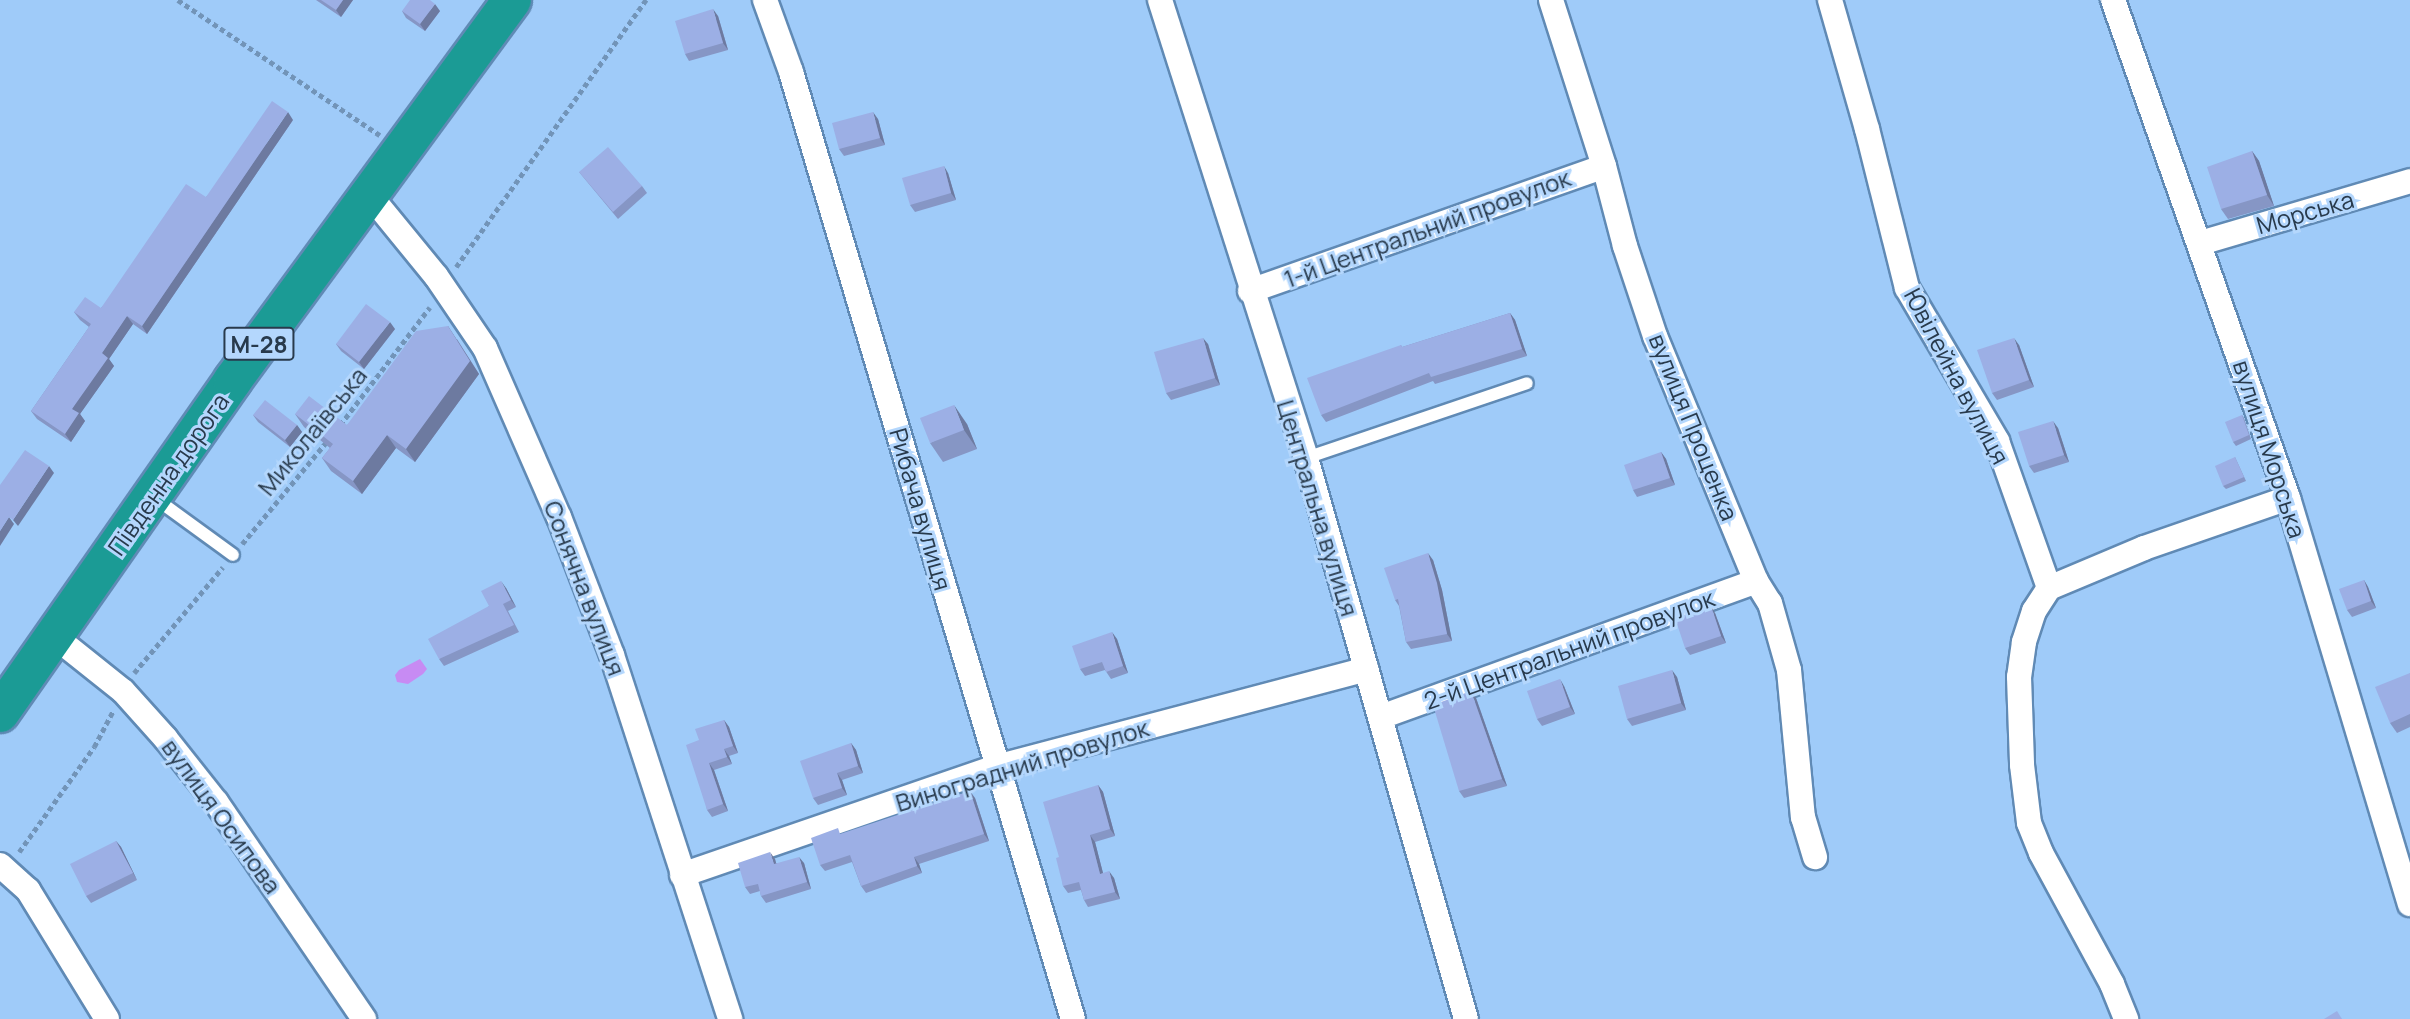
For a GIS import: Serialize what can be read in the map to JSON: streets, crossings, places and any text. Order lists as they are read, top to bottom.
{
  "streets": {
    "highway": ["М-28", "Південна дорога"],
    "street": [
      "Морська",
      "1-й Центральний провулок",
      "Ювілейна вулиця",
      "вулиця Проценка",
      "вулиця Морська",
      "Центральна вулиця",
      "Рибача вулиця",
      "Сонячна вулиця",
      "2-й Центральний провулок",
      "Виноградний провулок",
      "вулиця Осипова"
    ],
    "path": ["Миколаївська"]
  },
  "crossings": [
    ["Морська", "вулиця Морська"],
    ["1-й Центральний провулок", "вулиця Проценка"],
    ["1-й Центральний провулок", "Центральна вулиця"],
    ["вулиця Проценка", "2-й Центральний провулок"],
    ["Миколаївська", "Сонячна вулиця"],
    ["Миколаївська", "вулиця Осипова"],
    ["Південна дорога", "Сонячна вулиця"],
    ["Південна дорога", "вулиця Осипова"],
    ["Центральна вулиця", "2-й Центральний провулок"],
    ["Центральна вулиця", "Виноградний провулок"],
    ["Рибача вулиця", "Виноградний провулок"],
    ["Сонячна вулиця", "Виноградний провулок"]
  ]
}
